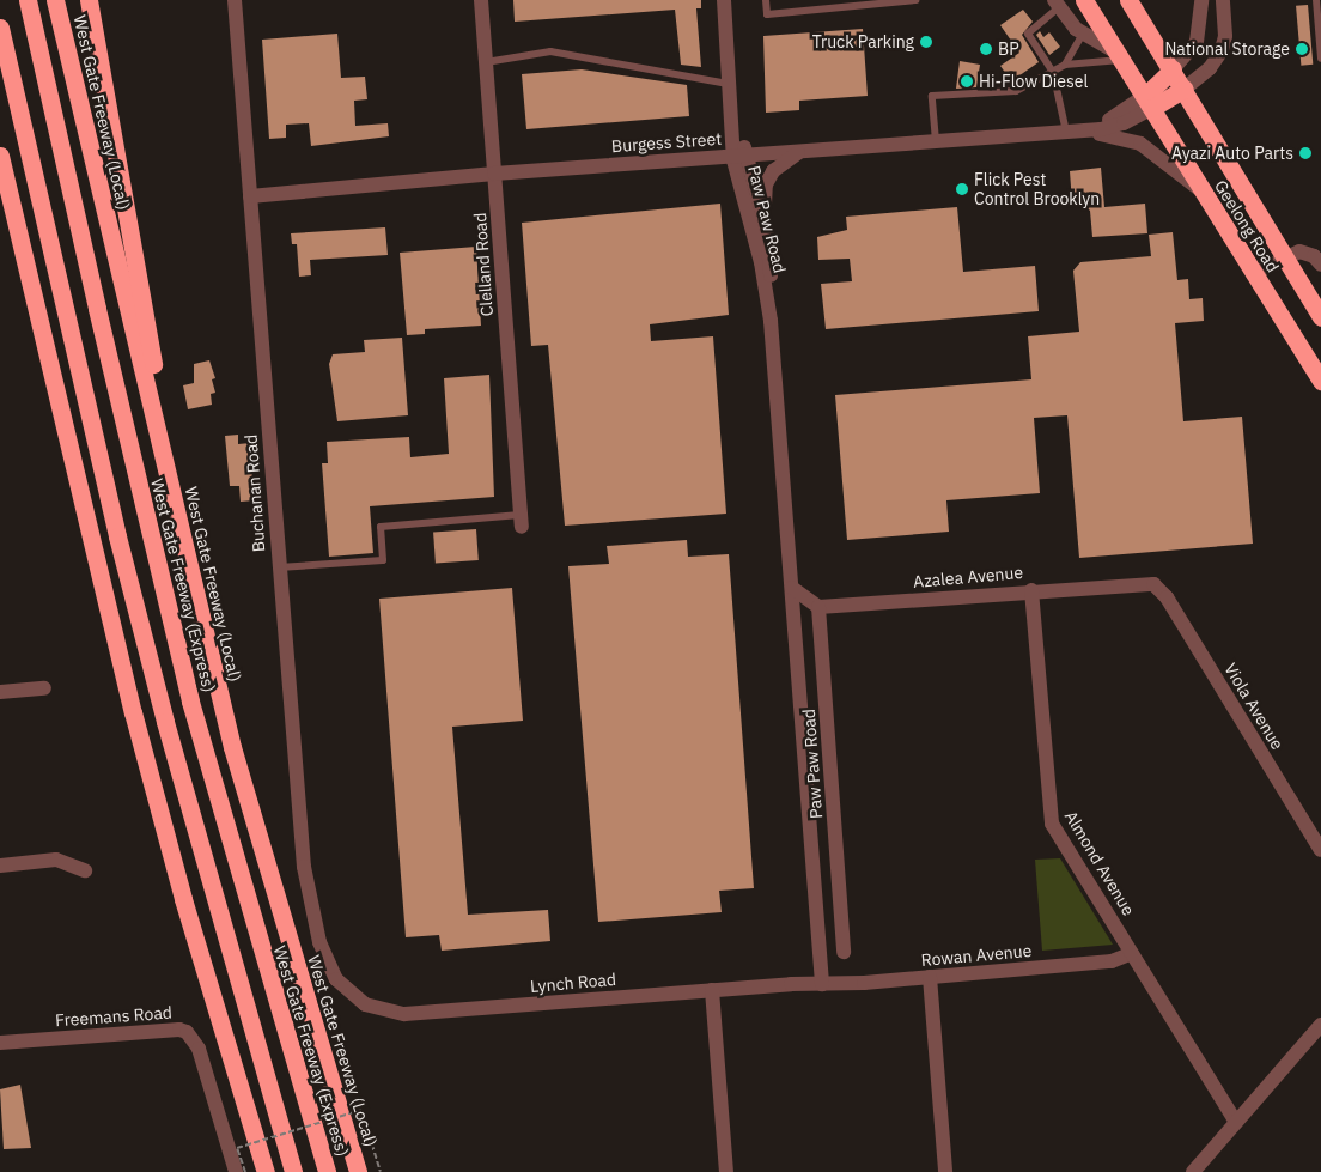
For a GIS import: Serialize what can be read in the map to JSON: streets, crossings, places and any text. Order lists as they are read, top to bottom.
{
  "streets": {
    "highway": ["West Gate Freeway (Local)", "Geelong Road", "West Gate Freeway (Express)"],
    "street": [
      "Burgess Street",
      "Paw Paw Road",
      "Clelland Road",
      "Buchanan Road",
      "Azalea Avenue",
      "Viola Avenue",
      "Almond Avenue",
      "Rowan Avenue",
      "Lynch Road",
      "Freemans Road"
    ]
  },
  "crossings": [
    ["Burgess Street", "Paw Paw Road"],
    ["Burgess Street", "Geelong Road"],
    ["Burgess Street", "Clelland Road"],
    ["Burgess Street", "Buchanan Road"],
    ["Paw Paw Road", "Azalea Avenue"],
    ["Paw Paw Road", "Rowan Avenue"],
    ["Paw Paw Road", "Lynch Road"],
    ["Buchanan Road", "Lynch Road"],
    ["Azalea Avenue", "Viola Avenue"],
    ["Azalea Avenue", "Almond Avenue"],
    ["Almond Avenue", "Rowan Avenue"],
    ["Rowan Avenue", "Lynch Road"]
  ],
  "places": [
    "Truck Parking",
    "BP",
    "National Storage",
    "Hi-Flow Diesel",
    "Ayazi Auto Parts",
    "Flick Pest Control Brooklyn"
  ]
}
